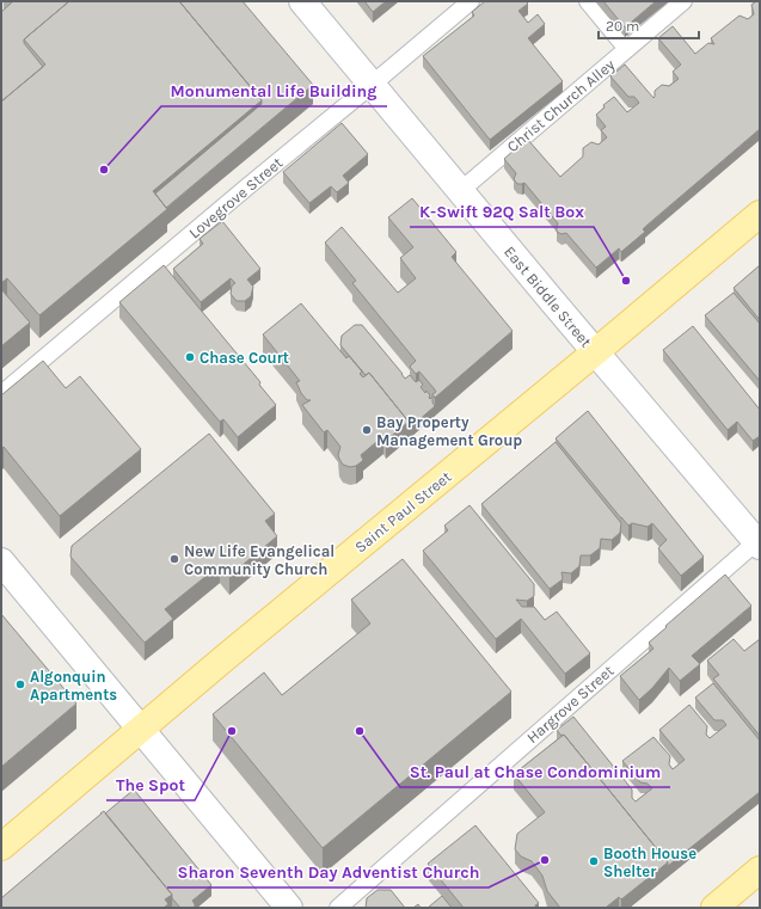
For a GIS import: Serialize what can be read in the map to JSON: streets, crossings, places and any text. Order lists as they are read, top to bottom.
{
  "streets": {
    "main road": ["East Biddle Street", "Saint Paul Street"],
    "lane": ["Christ Church Alley", "Lovegrove Street", "Hargrove Street"]
  },
  "crossings": [
    ["Christ Church Alley", "East Biddle Street"],
    ["Lovegrove Street", "East Biddle Street"],
    ["East Biddle Street", "Saint Paul Street"],
    ["East Biddle Street", "Hargrove Street"]
  ],
  "places": [
    "Monumental Life Building",
    "K-Swift 92Q Salt Box",
    "Chase Court",
    "Bay Property Management Group",
    "New Life Evangelical Community Church",
    "Algonquin Apartments",
    "The Spot",
    "St. Paul at Chase Condominium",
    "Sharon Seventh Day Adventist Church",
    "Booth House Shelter"
  ],
  "scale_bar": "20 m"
}
